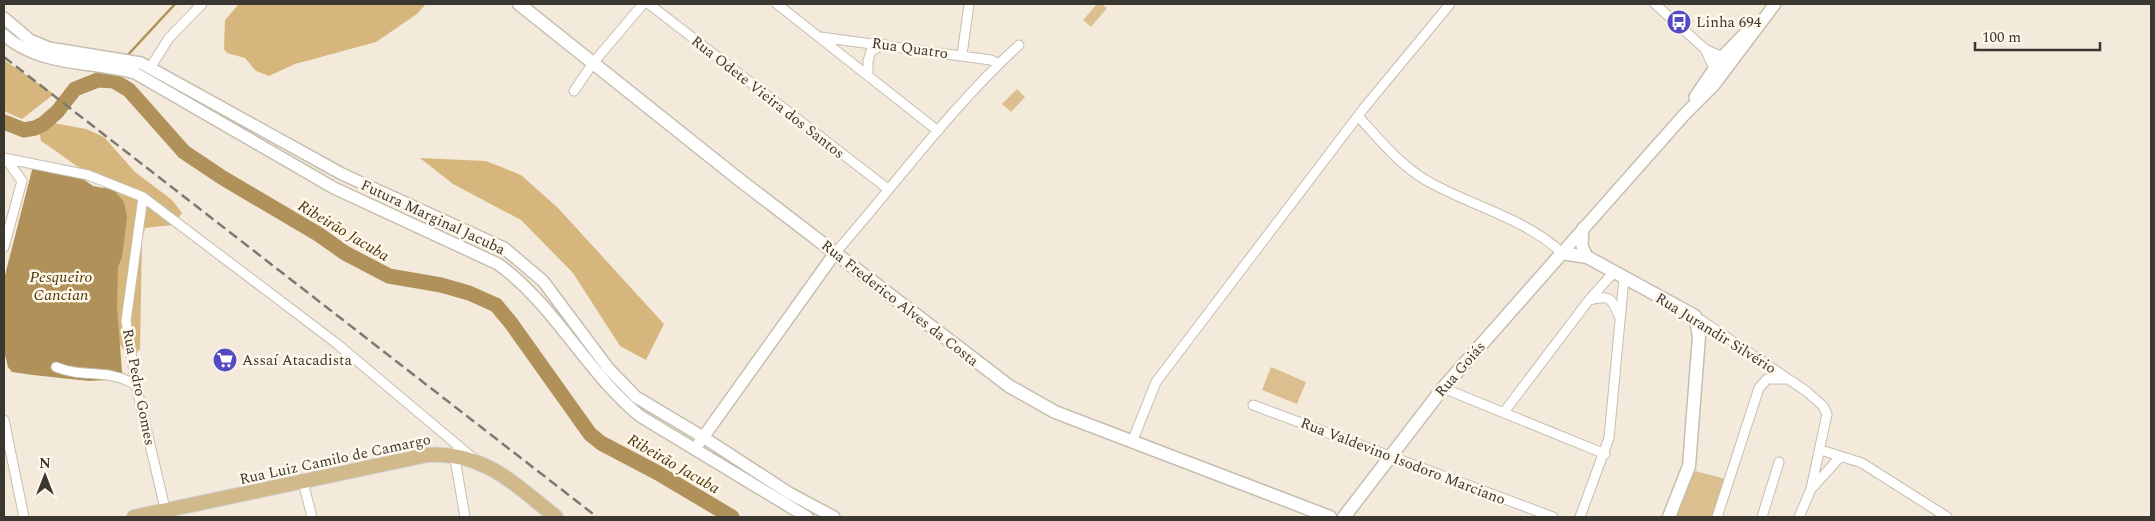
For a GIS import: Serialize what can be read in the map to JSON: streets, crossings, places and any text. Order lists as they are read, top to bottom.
{
  "streets": {
    "main road": [
      "Rua Frederico Alves da Costa",
      "Rua Jurandir Silvério",
      "Rua Goiás",
      "Rua Luiz Camilo de Camargo"
    ],
    "street": [
      "Rua Quatro",
      "Rua Odete Vieira dos Santos",
      "Futura Marginal Jacuba",
      "Rua Pedro Gomes",
      "Rua Valdevino Isodoro Marciano"
    ]
  },
  "crossings": [
    ["Rua Jurandir Silvério", "Rua Goiás"],
    ["Rua Goiás", "Rua Valdevino Isodoro Marciano"],
    ["Rua Pedro Gomes", "Rua Luiz Camilo de Camargo"]
  ],
  "water": ["Ribeirão Jacuba", "Pesqueiro Cancian"],
  "places": {
    "bus stop": ["Linha 694"],
    "supermarket": ["Assaí Atacadista"]
  },
  "scale_bar": "100 m",
  "north": "top"
}
